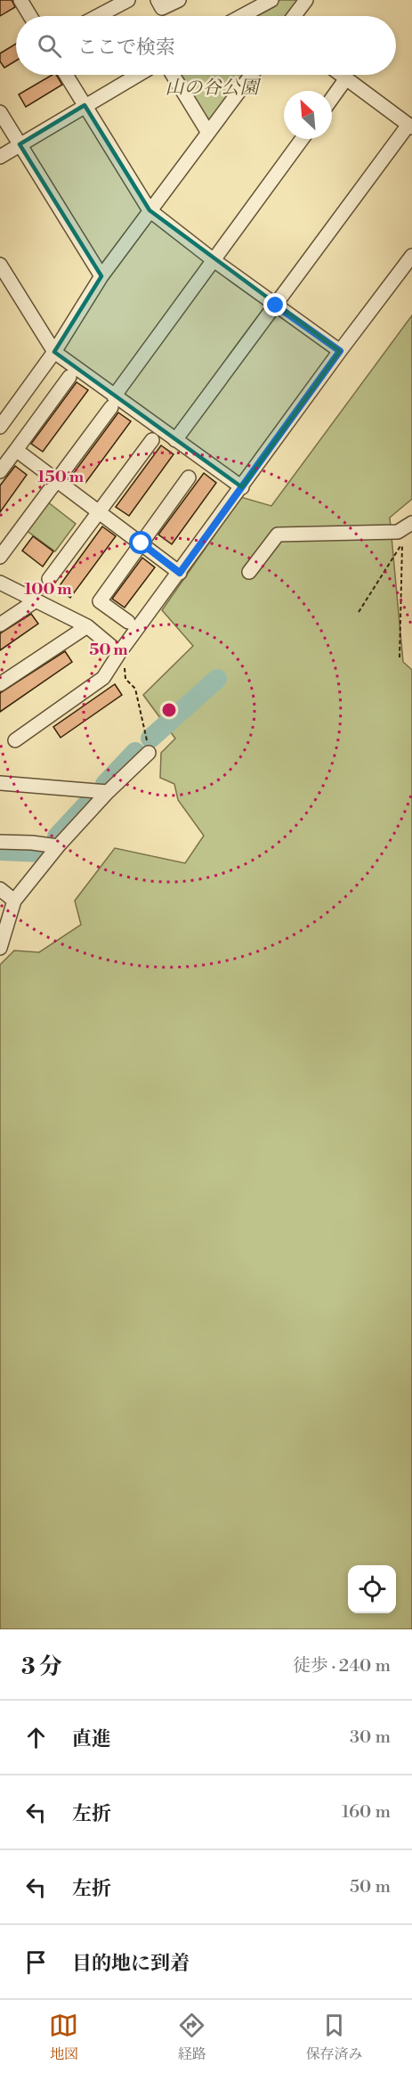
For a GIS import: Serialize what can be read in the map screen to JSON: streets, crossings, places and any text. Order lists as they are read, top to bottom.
{
  "parks": ["山の谷公園"],
  "north": "top left",
  "page": {
    "search": "ここで検索",
    "heading": ["3 分", "徒歩 · 240 m"],
    "list": [
      ["直進", "30 m"],
      ["左折", "160 m"],
      ["左折", "50 m"],
      "目的地に到着"
    ],
    "nav": ["地図", "経路", "保存済み"]
  },
  "rings": ["150 m", "100 m", "50 m"]
}
